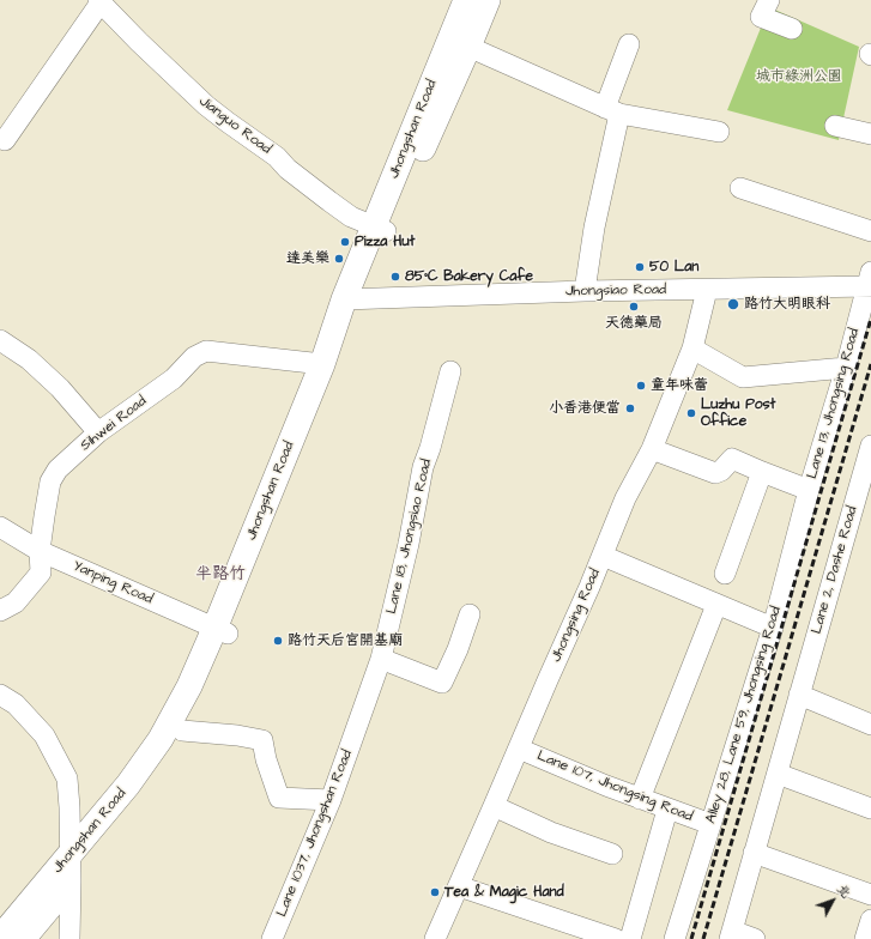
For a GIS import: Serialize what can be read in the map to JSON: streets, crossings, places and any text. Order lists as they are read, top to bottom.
{
  "streets": {
    "main road": ["Jhongshan Road"],
    "street": [
      "Jianguo Road",
      "Jhongsiao Road",
      "Lane 13, Jhongsing Road",
      "Sihwei Road",
      "Lane 18, Jhongsiao Road",
      "Lane 2, Dashe Road",
      "Yanping Road",
      "Jhongsing Road",
      "Alley 28, Lane 59, Jhongsing Road",
      "Lane 107, Jhongsing Road",
      "Lane 1037, Jhongshan Road"
    ]
  },
  "crossings": [
    ["Jianguo Road", "Jhongshan Road"],
    ["Jhongshan Road", "Jhongsiao Road"],
    ["Jhongshan Road", "Sihwei Road"],
    ["Jhongshan Road", "Yanping Road"],
    ["Jhongsiao Road", "Lane 13, Jhongsing Road"],
    ["Jhongsiao Road", "Jhongsing Road"],
    ["Lane 13, Jhongsing Road", "Jhongsing Road"],
    ["Lane 13, Jhongsing Road", "Alley 28, Lane 59, Jhongsing Road"],
    ["Sihwei Road", "Yanping Road"],
    ["Lane 18, Jhongsiao Road", "Lane 1037, Jhongshan Road"],
    ["Jhongsing Road", "Lane 107, Jhongsing Road"],
    ["Alley 28, Lane 59, Jhongsing Road", "Lane 107, Jhongsing Road"]
  ],
  "districts": ["半路竹"],
  "parks": ["城市綠洲公園"],
  "places": [
    "Pizza Hut",
    "達美樂",
    "50 Lan",
    "85°C Bakery Cafe",
    "路竹大明眼科",
    "天德藥局",
    "童年味蕾",
    "小香港便當",
    "Luzhu Post Office",
    "路竹天后宮開基廟",
    "Tea & Magic Hand"
  ],
  "north": "top right"
}
